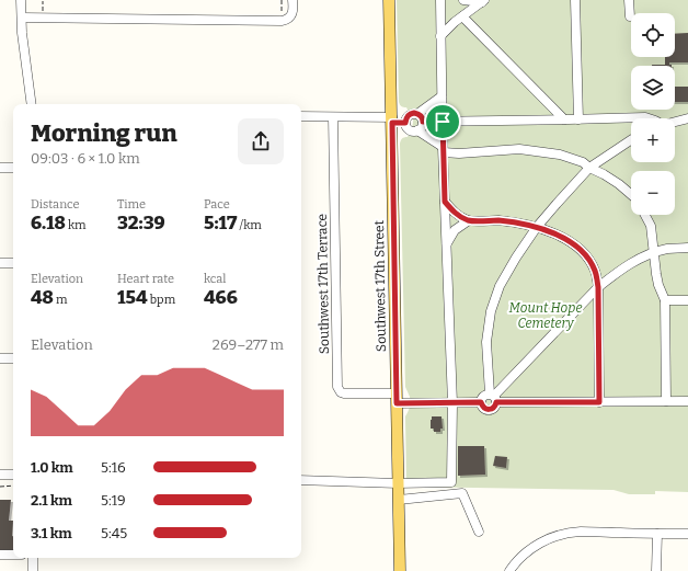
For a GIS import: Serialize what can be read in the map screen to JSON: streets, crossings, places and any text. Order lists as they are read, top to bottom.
{
  "streets": {
    "main road": ["Southwest 17th Street"],
    "street": ["Southwest 17th Terrace"]
  },
  "crossings": [
    ["Southwest 17th Terrace", "Southwest 17th Street"]
  ],
  "parks": ["Mount Hope Cemetery"],
  "page": {
    "map_buttons": ["+", "−"],
    "heading": ["Morning run", "09:03 · 6 × 1.0 km"],
    "stats": [
      ["Distance", "6.18 km"],
      ["Time", "32:39"],
      ["Pace", "5:17 /km"],
      ["Elevation", "48 m"],
      ["Heart rate", "154 bpm"],
      ["kcal", "466"]
    ],
    "chart": ["Elevation", "269–277 m"],
    "list": [
      {
        "name": "1.0 km",
        "note": "5:16"
      },
      {
        "name": "2.1 km",
        "note": "5:19"
      },
      {
        "name": "3.1 km",
        "note": "5:45"
      }
    ]
  }
}
